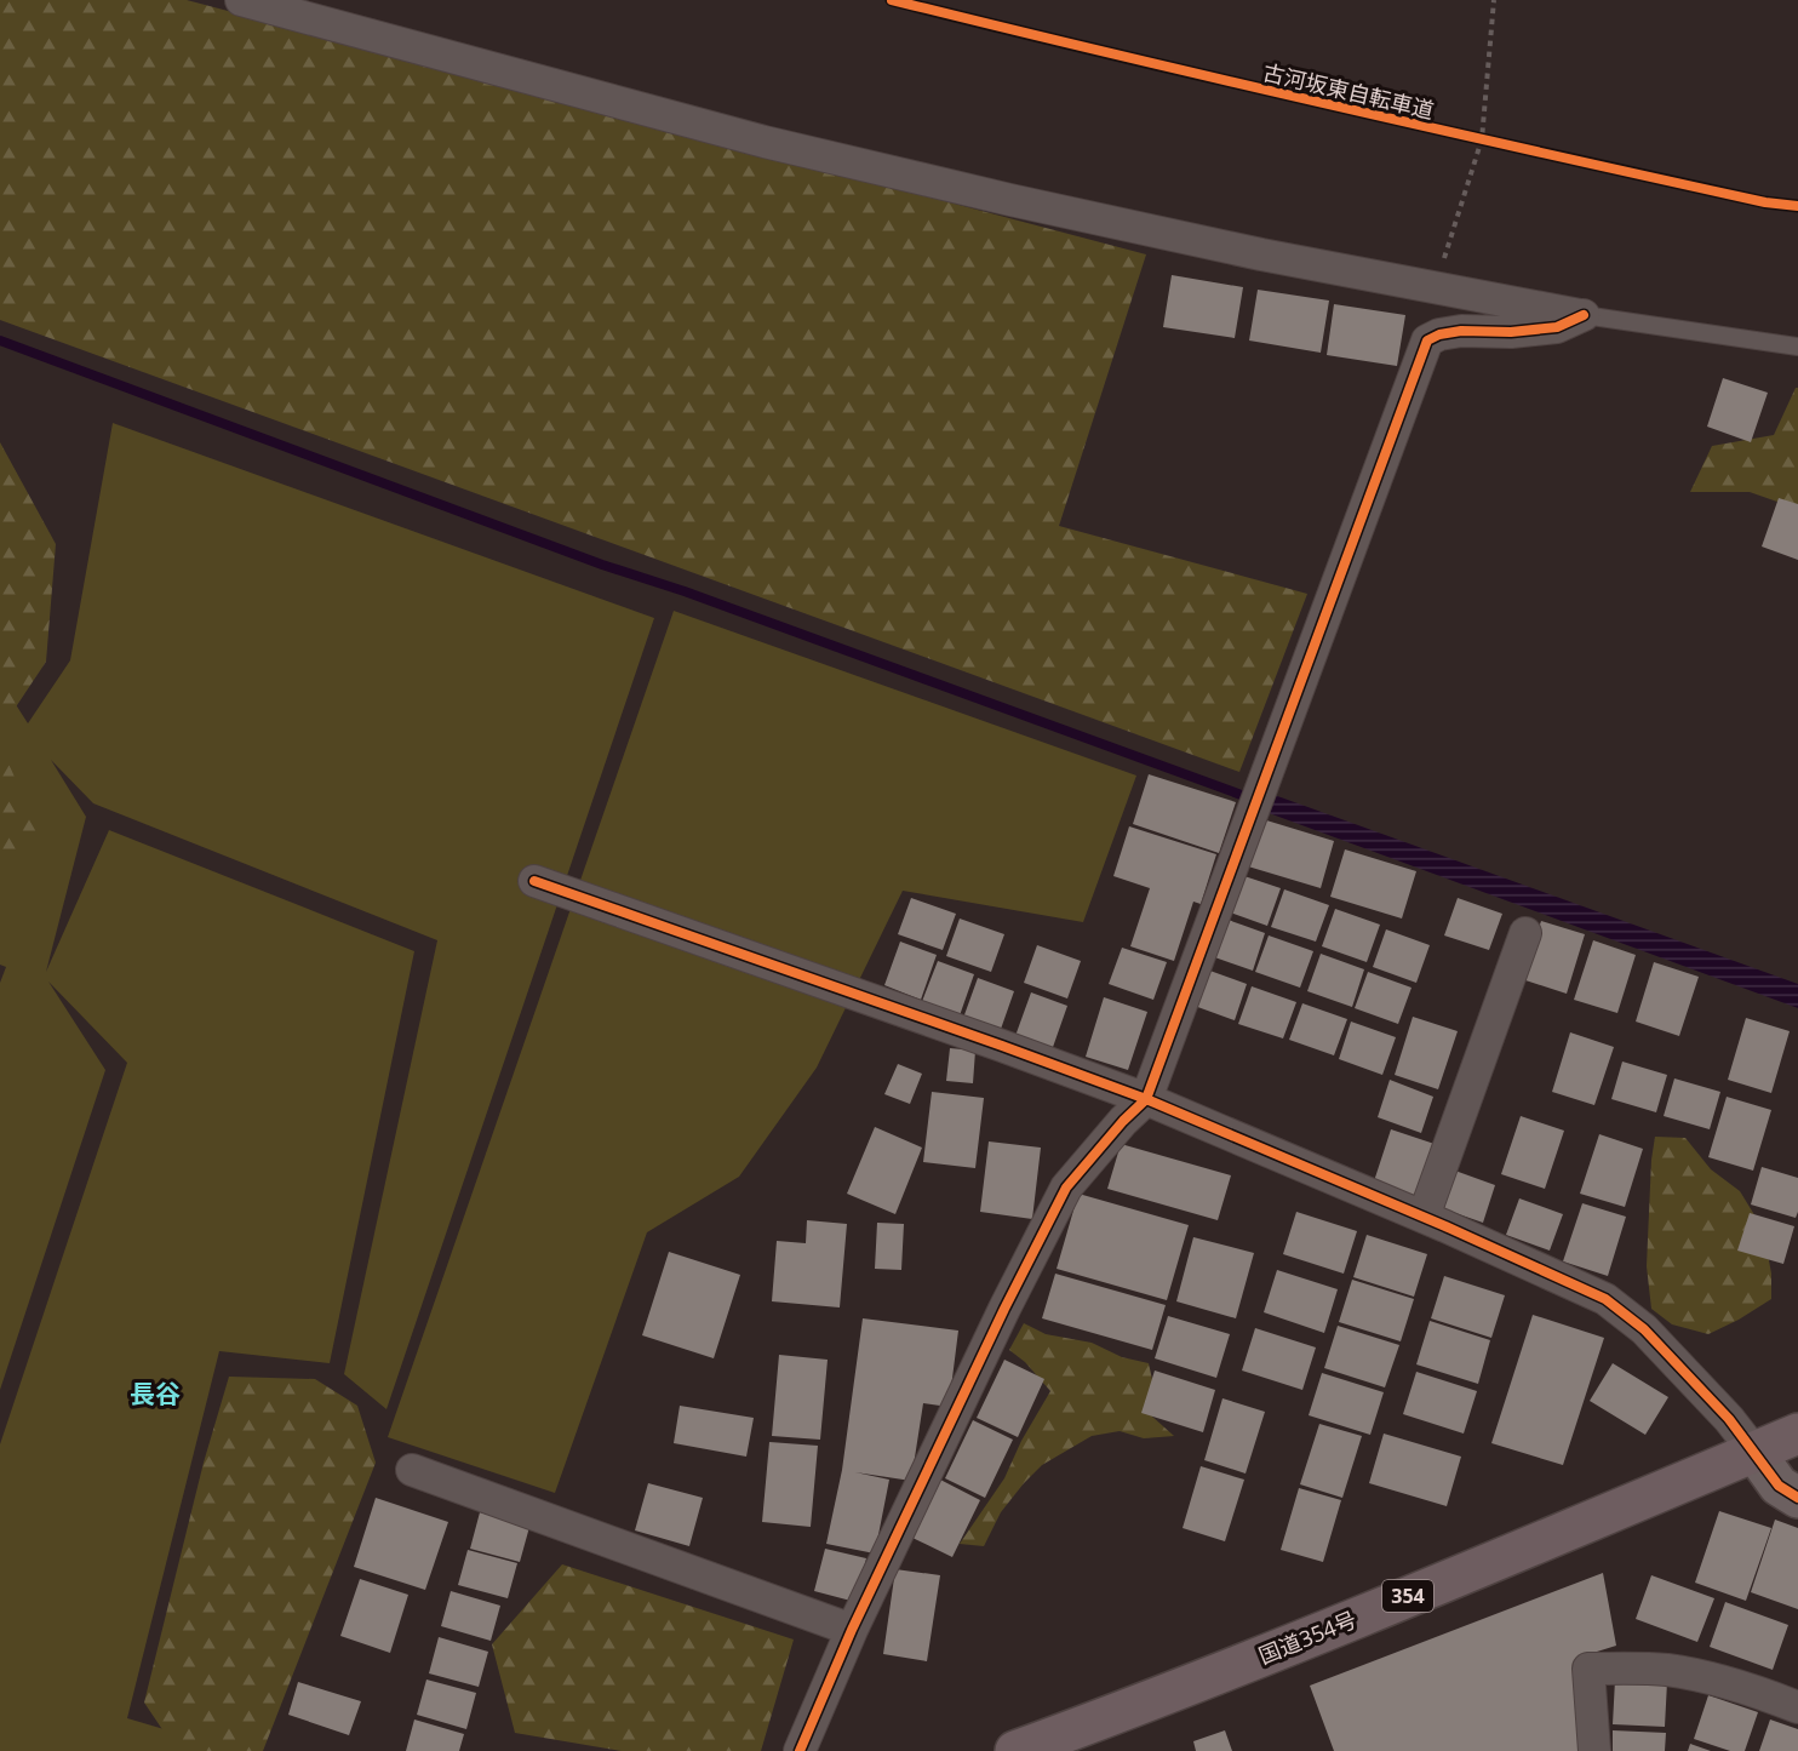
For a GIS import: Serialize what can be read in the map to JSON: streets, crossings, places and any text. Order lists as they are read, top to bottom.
{
  "streets": {
    "highway": ["354", "国道354号"],
    "cycle path": ["古河坂東自転車道"]
  },
  "districts": ["長谷"]
}
